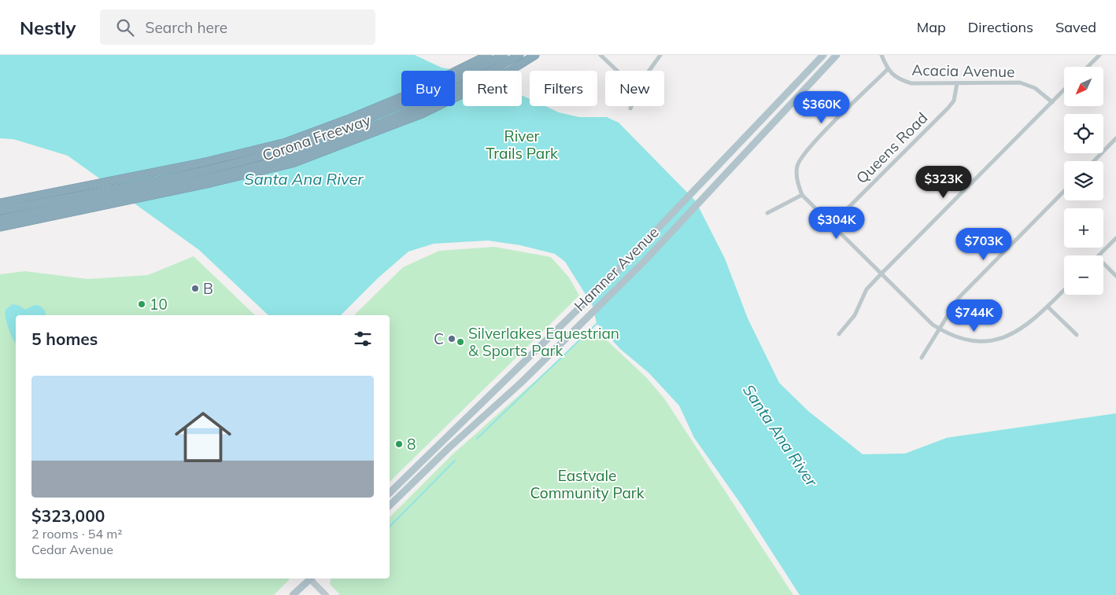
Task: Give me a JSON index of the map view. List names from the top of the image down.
{
  "streets": {
    "highway": ["Corona Freeway"],
    "main road": ["Hamner Avenue"],
    "street": ["Acacia Avenue", "Queens Road"]
  },
  "crossings": [
    ["Acacia Avenue", "Queens Road"]
  ],
  "water": ["Santa Ana River"],
  "parks": ["River Trails Park", "Eastvale Community Park"],
  "places": [
    "B",
    "10",
    "C",
    "Silverlakes Equestrian & Sports Park",
    "8"
  ],
  "north": "bottom left",
  "page": {
    "header": "Nestly",
    "search": "Search here",
    "nav": ["Map", "Directions", "Saved"],
    "map_buttons": ["+", "−"],
    "chip": [
      "Buy",
      "Rent",
      "Filters",
      "New"
    ],
    "price": [
      "$360K",
      "$323K",
      "$304K",
      "$703K",
      "$744K"
    ],
    "heading": "5 homes",
    "list": [
      {
        "name": "$323,000",
        "note": "2 rooms · 54 m² · Cedar Avenue"
      }
    ]
  }
}
